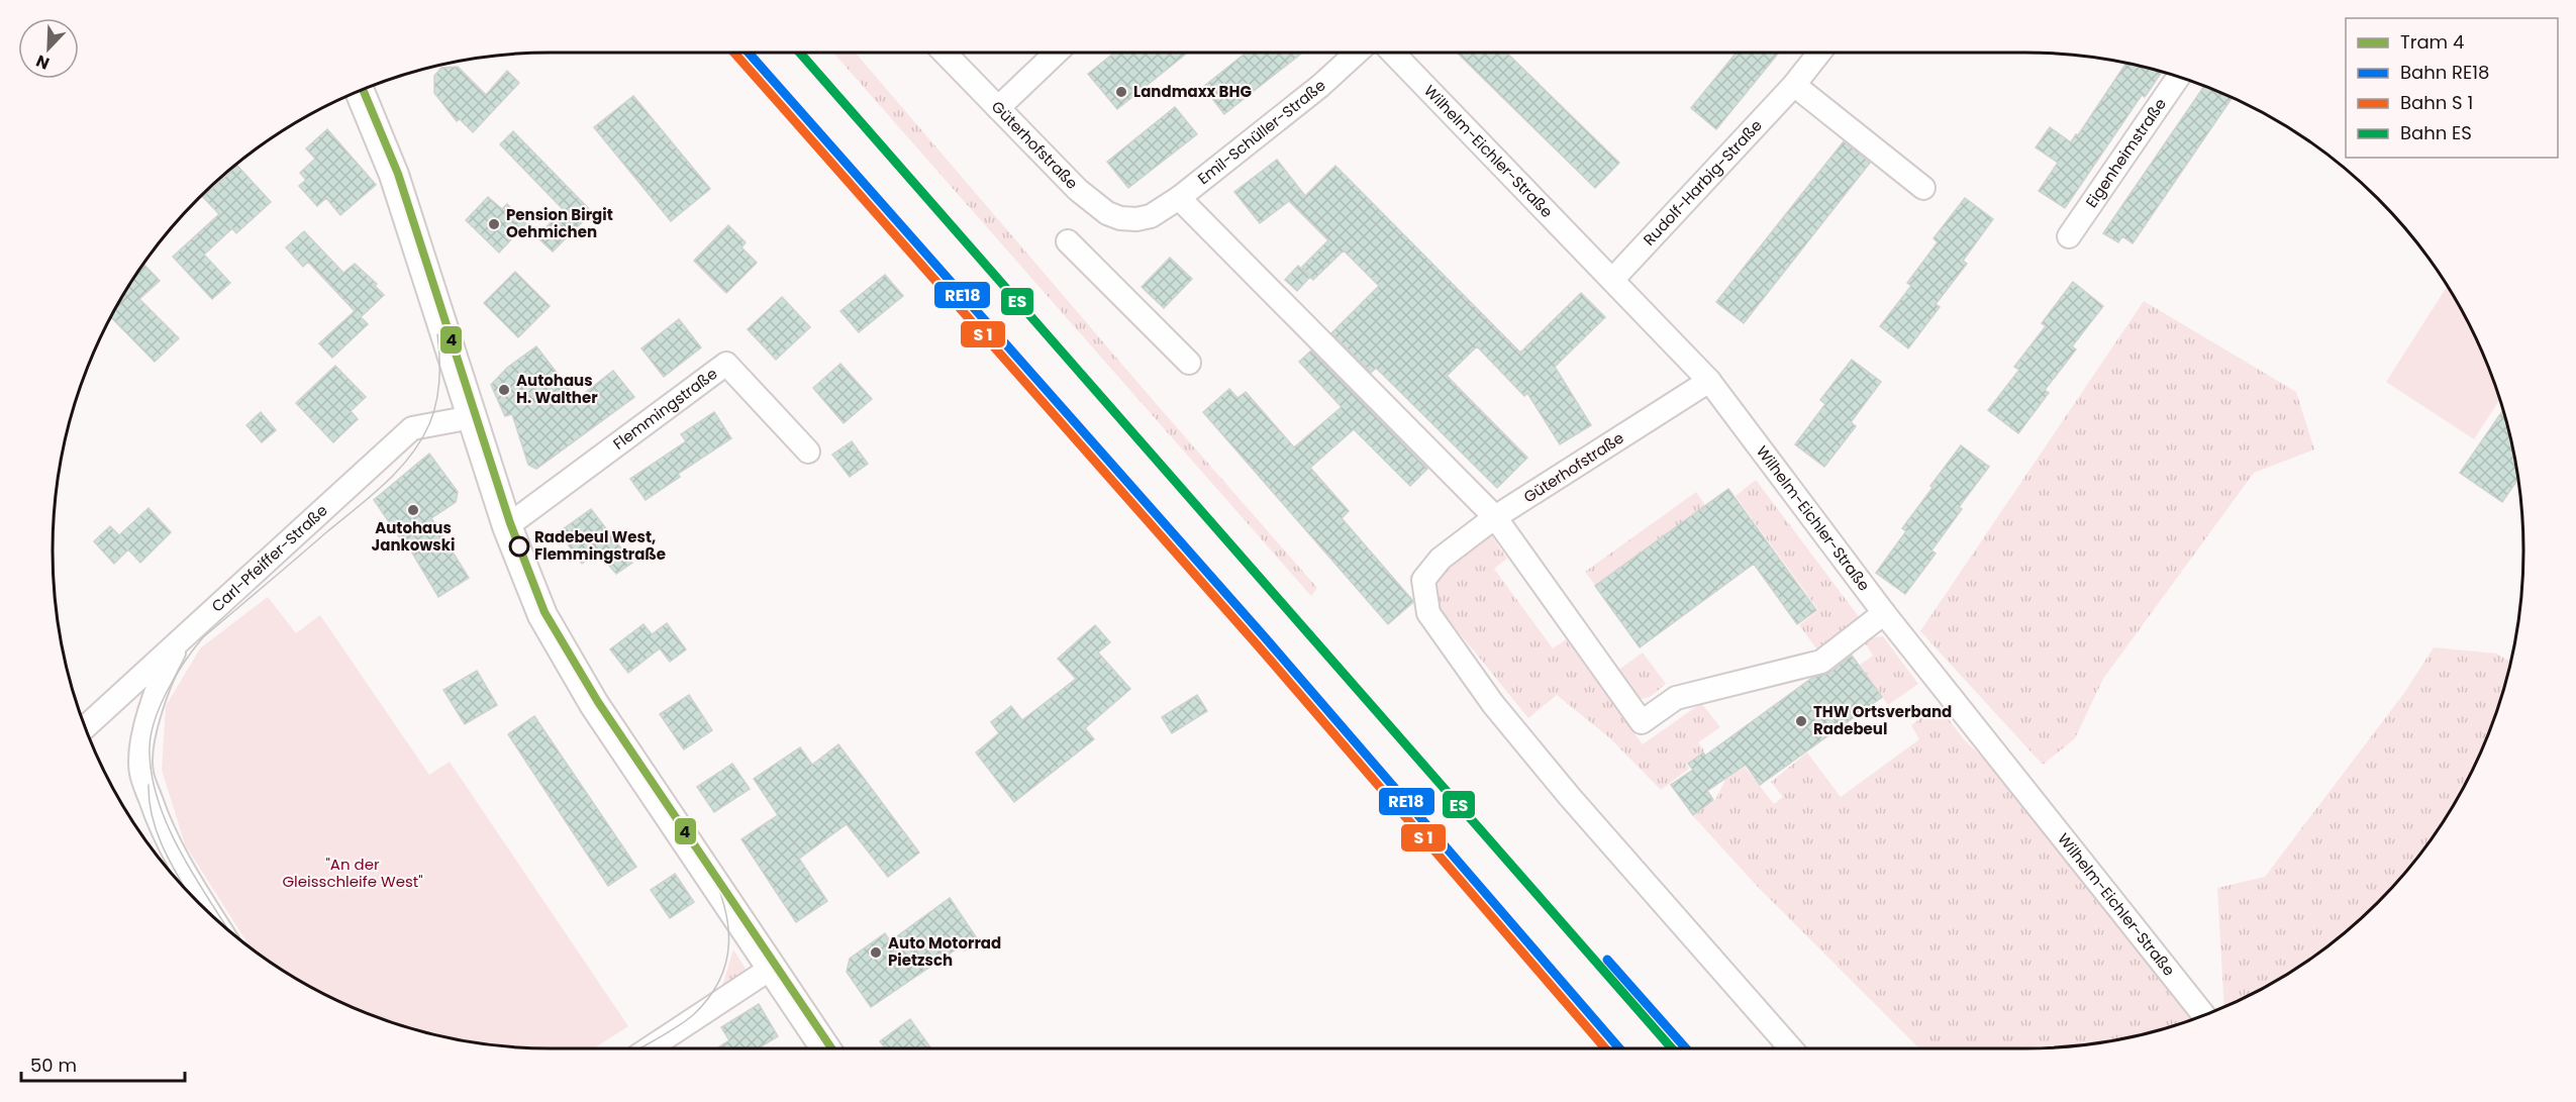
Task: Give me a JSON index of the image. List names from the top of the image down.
{
  "streets": {
    "street": [
      "Emil-Schüller-Straße",
      "Güterhofstraße",
      "Wilhelm-Eichler-Straße",
      "Eigenheimstraße",
      "Rudolf-Harbig-Straße",
      "Flemmingstraße",
      "Carl-Pfeiffer-Straße"
    ]
  },
  "crossings": [
    ["Emil-Schüller-Straße", "Güterhofstraße"],
    ["Güterhofstraße", "Wilhelm-Eichler-Straße"],
    ["Wilhelm-Eichler-Straße", "Rudolf-Harbig-Straße"]
  ],
  "parks": ["\"An der Gleisschleife West\""],
  "places": [
    "Landmaxx BHG",
    "Pension Birgit Oehmichen",
    "Autohaus H. Walther",
    "Autohaus Jankowski",
    "Radebeul West, Flemmingstraße",
    "THW Ortsverband Radebeul",
    "Auto Motorrad Pietzsch"
  ],
  "lines": ["rail line RE18", "rail line ES", "tram line 4"],
  "legend": [
    "Tram 4",
    "Bahn RE18",
    "Bahn S 1",
    "Bahn ES"
  ],
  "scale_bar": "50 m",
  "north": "bottom left"
}
